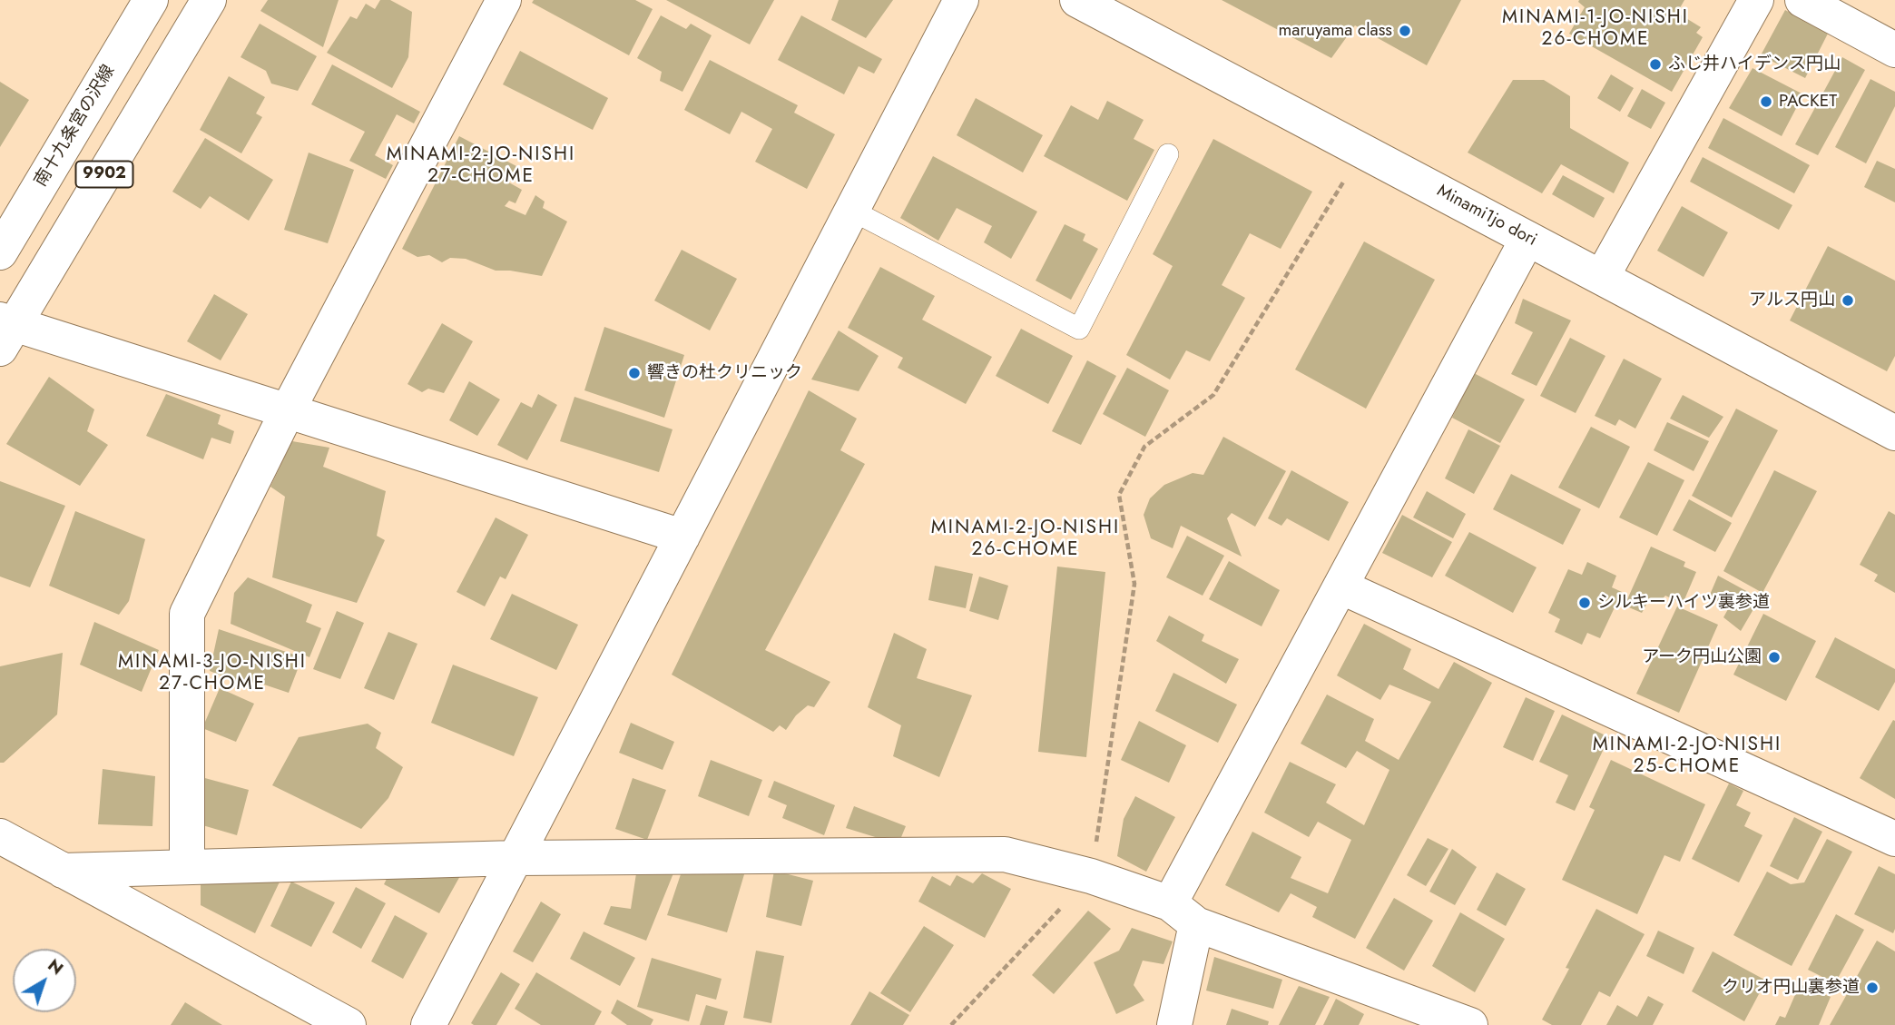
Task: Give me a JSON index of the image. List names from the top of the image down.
{
  "streets": {
    "street": ["南十九条宮の沢線", "9902", "Minami1jo dori"]
  },
  "districts": [
    "MINAMI-1-JO-NISHI 26-CHOME",
    "MINAMI-2-JO-NISHI 27-CHOME",
    "MINAMI-2-JO-NISHI 26-CHOME",
    "MINAMI-3-JO-NISHI 27-CHOME",
    "MINAMI-2-JO-NISHI 25-CHOME"
  ],
  "places": [
    "maruyama class",
    "ふじ井ハイデンス円山",
    "PACKET",
    "アルス円山",
    "響きの杜クリニック",
    "シルキーハイツ裏参道",
    "アーク円山公園",
    "クリオ円山裏参道"
  ],
  "north": "top right"
}
